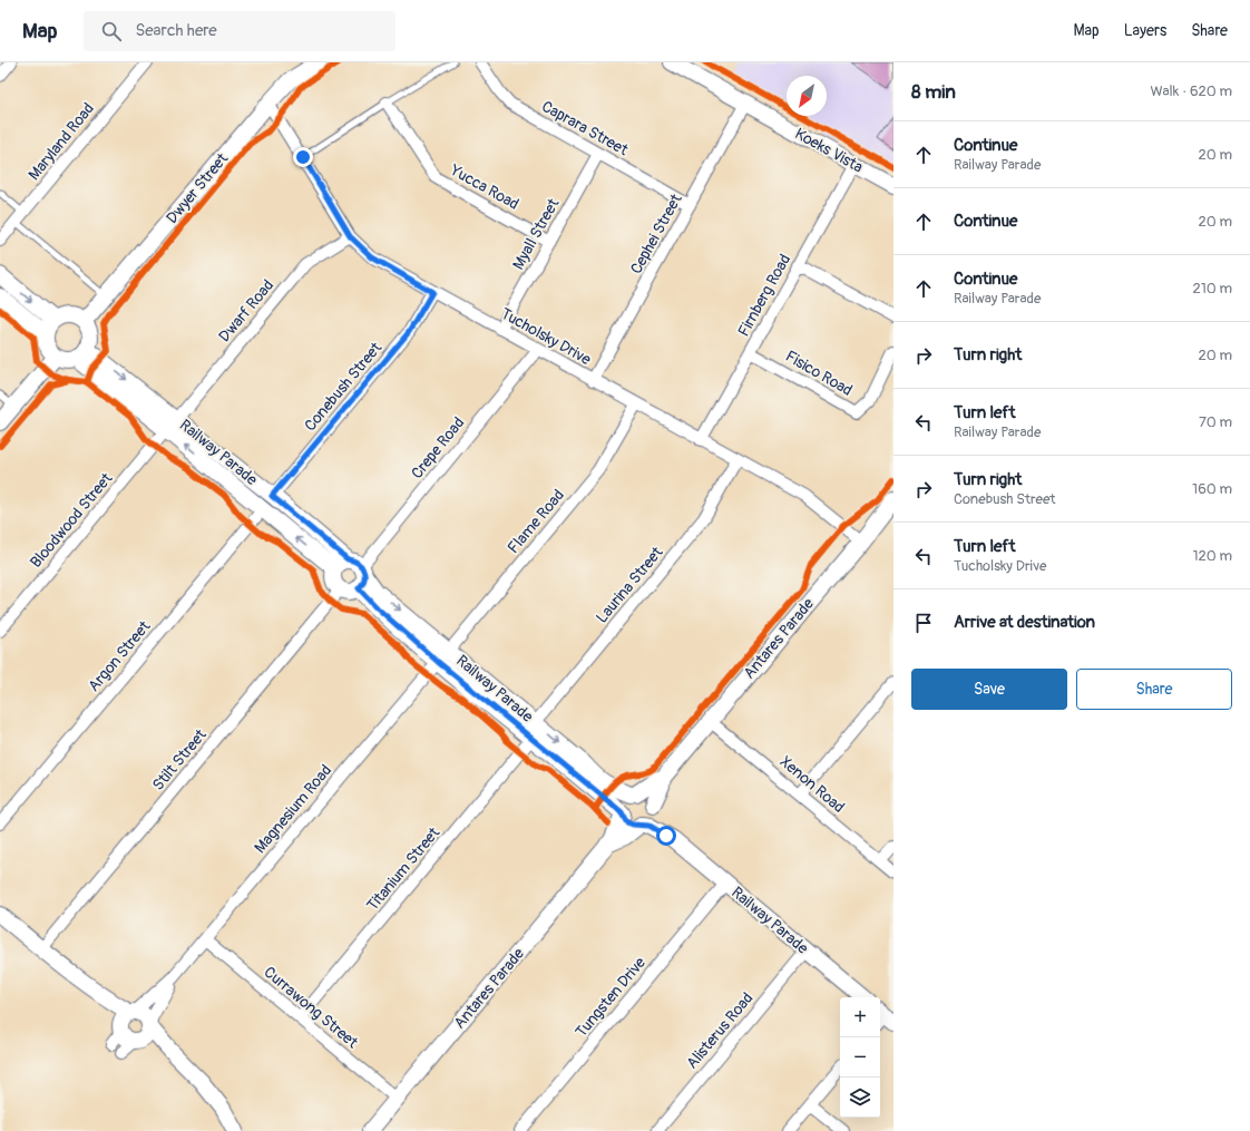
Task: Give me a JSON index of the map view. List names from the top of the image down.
{
  "streets": {
    "street": [
      "Caprara Street",
      "Maryland Road",
      "Koeks Vista",
      "Yucca Road",
      "Dwyer Street",
      "Myall Street",
      "Cephei Street",
      "Firnberg Road",
      "Dwarf Road",
      "Tucholsky Drive",
      "Fisico Road",
      "Conebush Street",
      "Crepe Road",
      "Railway Parade",
      "Bloodwood Street",
      "Flame Road",
      "Laurina Street",
      "Antares Parade",
      "Argon Street",
      "Stilt Street",
      "Xenon Road",
      "Magnesium Road",
      "Titanium Street",
      "Tungsten Drive",
      "Currawong Street",
      "Alisterus Road"
    ]
  },
  "crossings": [
    ["Caprara Street", "Myall Street"],
    ["Caprara Street", "Cephei Street"],
    ["Koeks Vista", "Cephei Street"],
    ["Koeks Vista", "Firnberg Road"],
    ["Yucca Road", "Myall Street"],
    ["Dwyer Street", "Tucholsky Drive"],
    ["Dwyer Street", "Railway Parade"],
    ["Myall Street", "Tucholsky Drive"],
    ["Cephei Street", "Tucholsky Drive"],
    ["Firnberg Road", "Tucholsky Drive"],
    ["Firnberg Road", "Fisico Road"],
    ["Dwarf Road", "Tucholsky Drive"],
    ["Dwarf Road", "Railway Parade"],
    ["Dwarf Road", "Bloodwood Street"],
    ["Tucholsky Drive", "Conebush Street"],
    ["Tucholsky Drive", "Crepe Road"],
    ["Tucholsky Drive", "Flame Road"],
    ["Tucholsky Drive", "Laurina Street"],
    ["Tucholsky Drive", "Antares Parade"],
    ["Conebush Street", "Railway Parade"],
    ["Crepe Road", "Railway Parade"],
    ["Railway Parade", "Bloodwood Street"],
    ["Railway Parade", "Flame Road"],
    ["Railway Parade", "Laurina Street"],
    ["Railway Parade", "Antares Parade"],
    ["Railway Parade", "Argon Street"],
    ["Railway Parade", "Magnesium Road"],
    ["Railway Parade", "Titanium Street"],
    ["Railway Parade", "Tungsten Drive"],
    ["Railway Parade", "Alisterus Road"],
    ["Antares Parade", "Xenon Road"],
    ["Antares Parade", "Currawong Street"],
    ["Magnesium Road", "Currawong Street"],
    ["Titanium Street", "Currawong Street"]
  ],
  "north": "bottom left",
  "page": {
    "header": "Map",
    "search": "Search here",
    "nav": ["Map", "Layers", "Share"],
    "heading": ["8 min", "Walk · 620 m"],
    "list": [
      ["Continue", "Railway Parade", "20 m"],
      ["Continue", "20 m"],
      ["Continue", "Railway Parade", "210 m"],
      ["Turn right", "20 m"],
      ["Turn left", "Railway Parade", "70 m"],
      ["Turn right", "Conebush Street", "160 m"],
      ["Turn left", "Tucholsky Drive", "120 m"],
      "Arrive at destination"
    ],
    "buttons": ["Save", "Share"],
    "map_buttons": ["+", "−"]
  }
}
